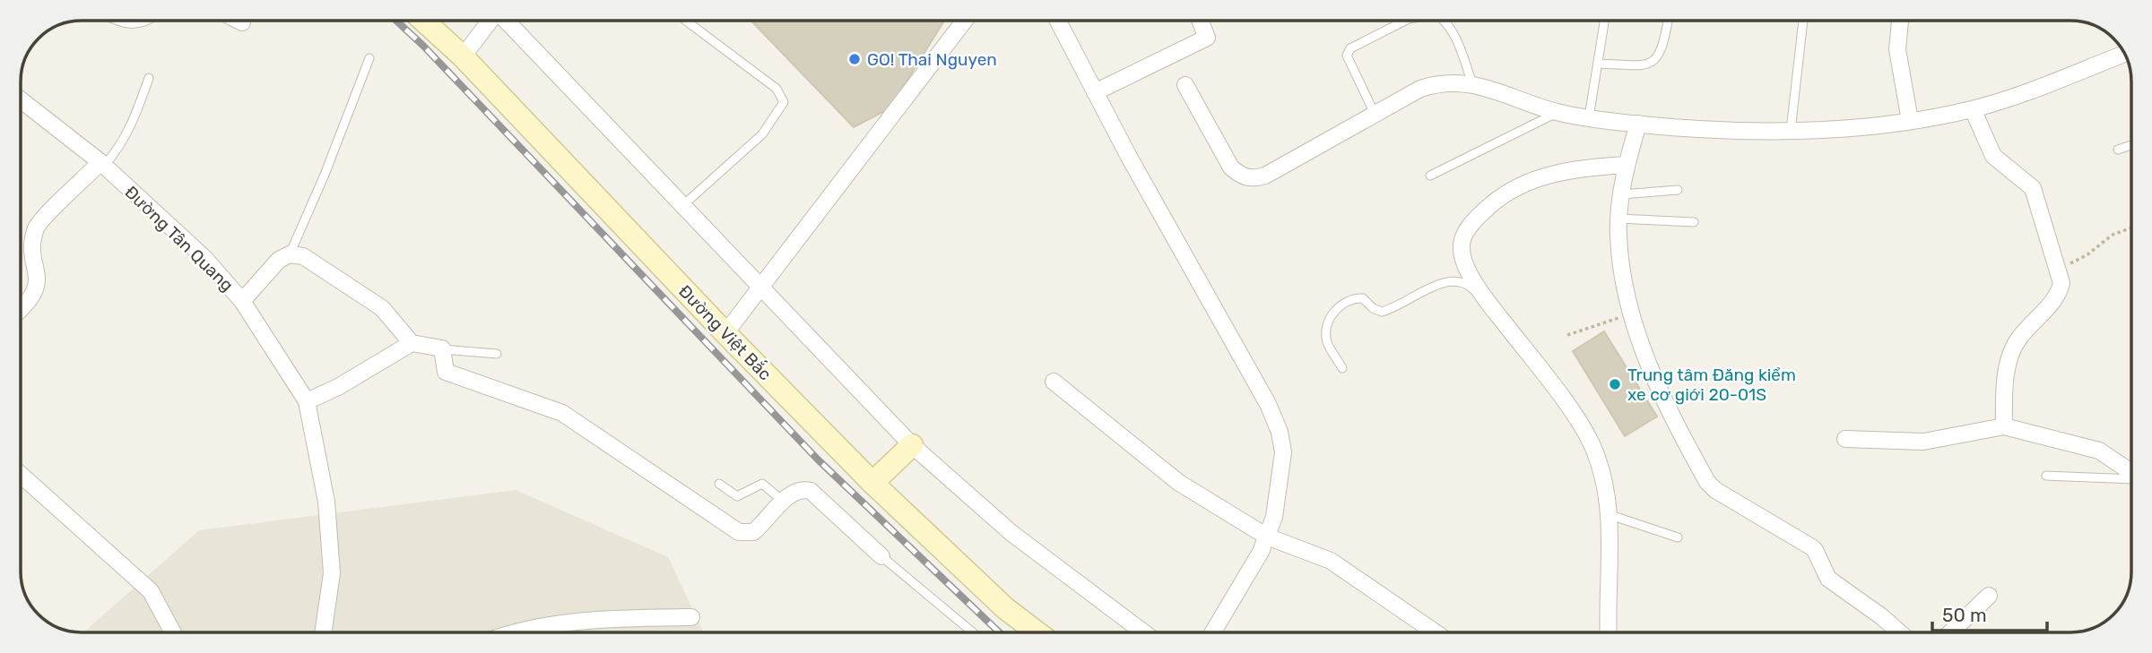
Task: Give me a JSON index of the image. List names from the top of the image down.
{
  "streets": {
    "main road": ["Đường Việt Bắc"],
    "street": ["Đường Tân Quang"]
  },
  "places": ["GO! Thai Nguyen", "Trung tâm Đăng kiểm xe cơ giới 20-01S"],
  "scale_bar": "50 m"
}
